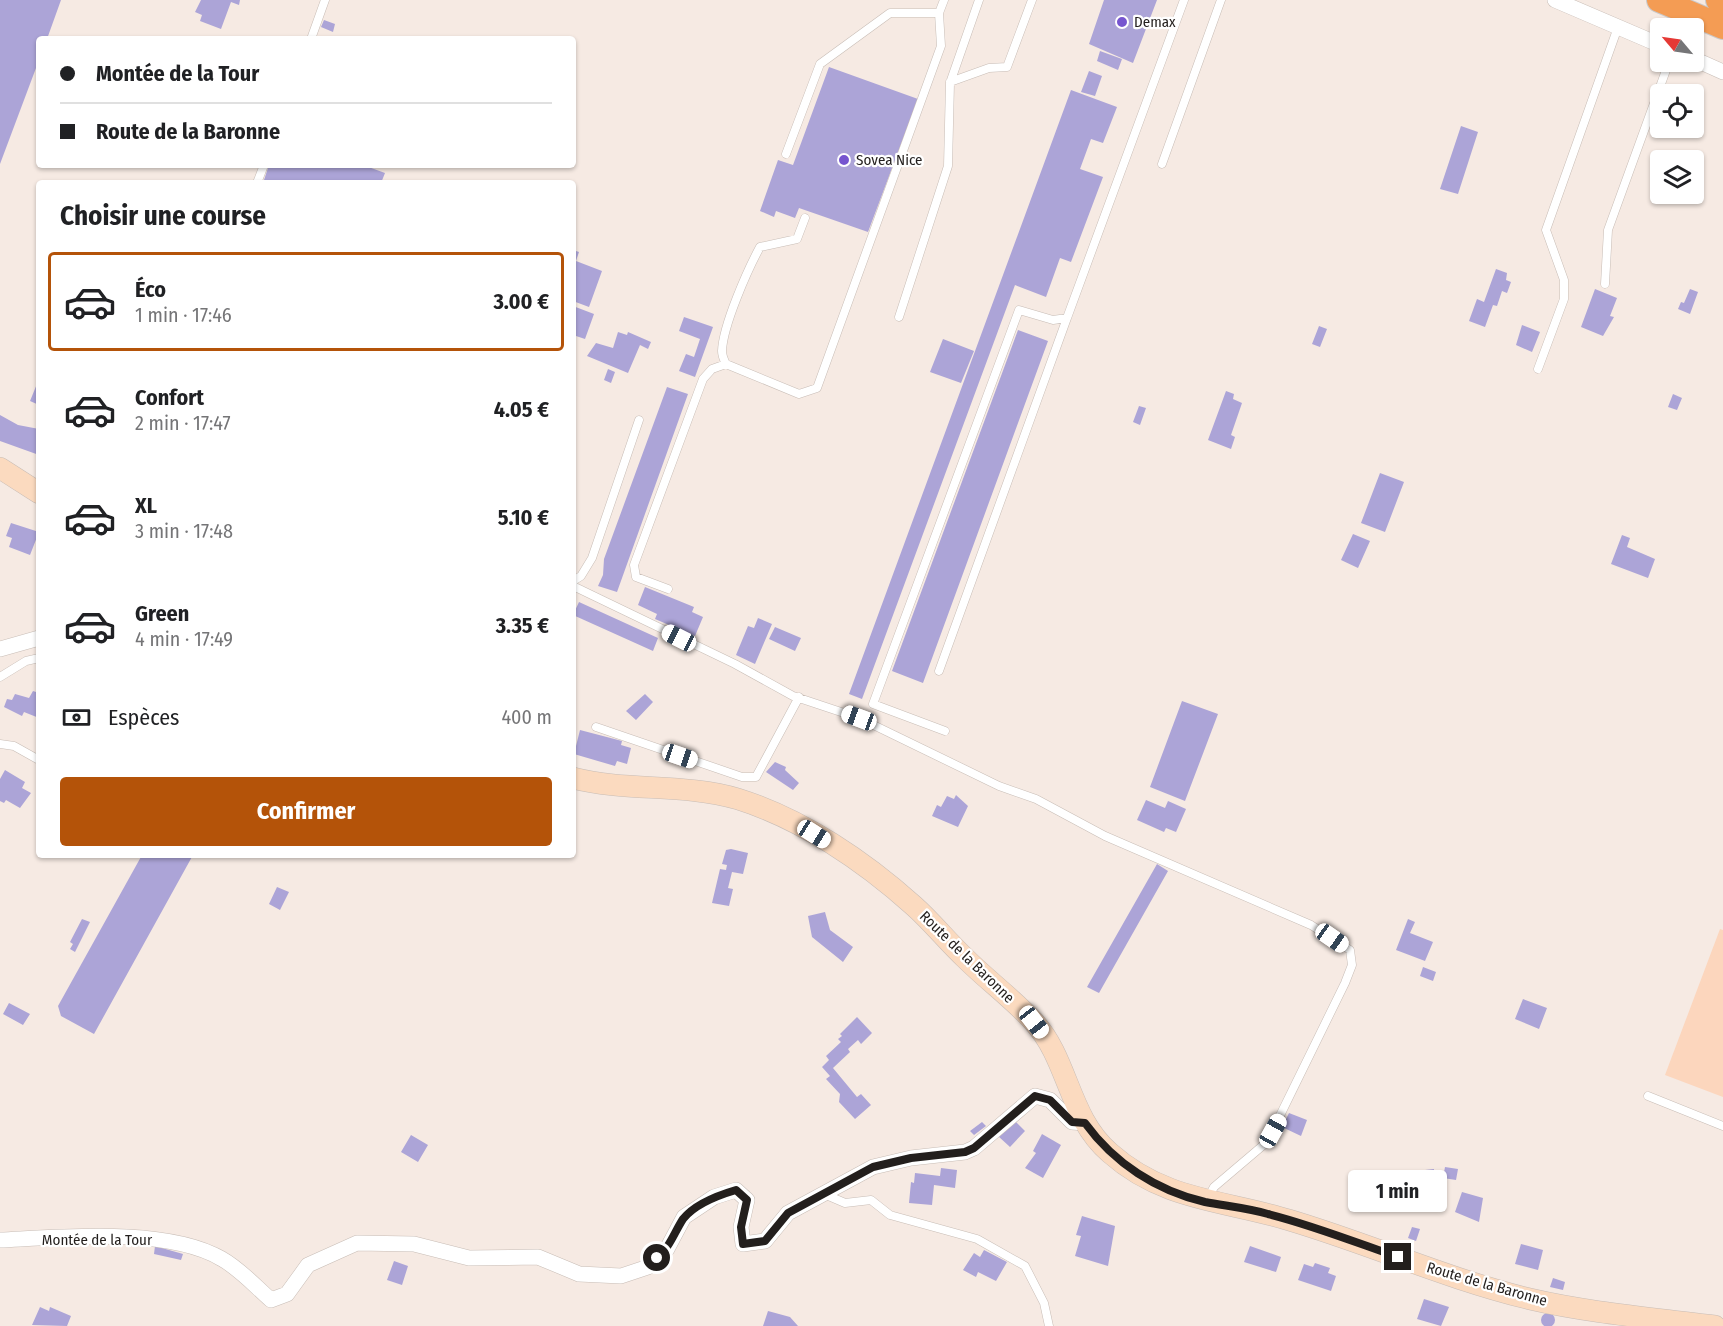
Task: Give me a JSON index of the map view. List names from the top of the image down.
{
  "streets": {
    "main road": ["Route de la Baronne"],
    "street": ["Montée de la Tour"]
  },
  "crossings": [
    ["Route de la Baronne", "Montée de la Tour"]
  ],
  "places": ["Demax", "Sovea Nice"],
  "north": "top left",
  "page": {
    "banner": ["Montée de la Tour", "Route de la Baronne"],
    "heading": "Choisir une course",
    "list": [
      {
        "name": "Éco",
        "note": "1 min · 17:46",
        "value": "3.00 €"
      },
      {
        "name": "Confort",
        "note": "2 min · 17:47",
        "value": "4.05 €"
      },
      {
        "name": "XL",
        "note": "3 min · 17:48",
        "value": "5.10 €"
      },
      {
        "name": "Green",
        "note": "4 min · 17:49",
        "value": "3.35 €"
      }
    ],
    "pay": ["Espèces", "400 m"],
    "buttons": "Confirmer",
    "bubble": "1 min"
  }
}
